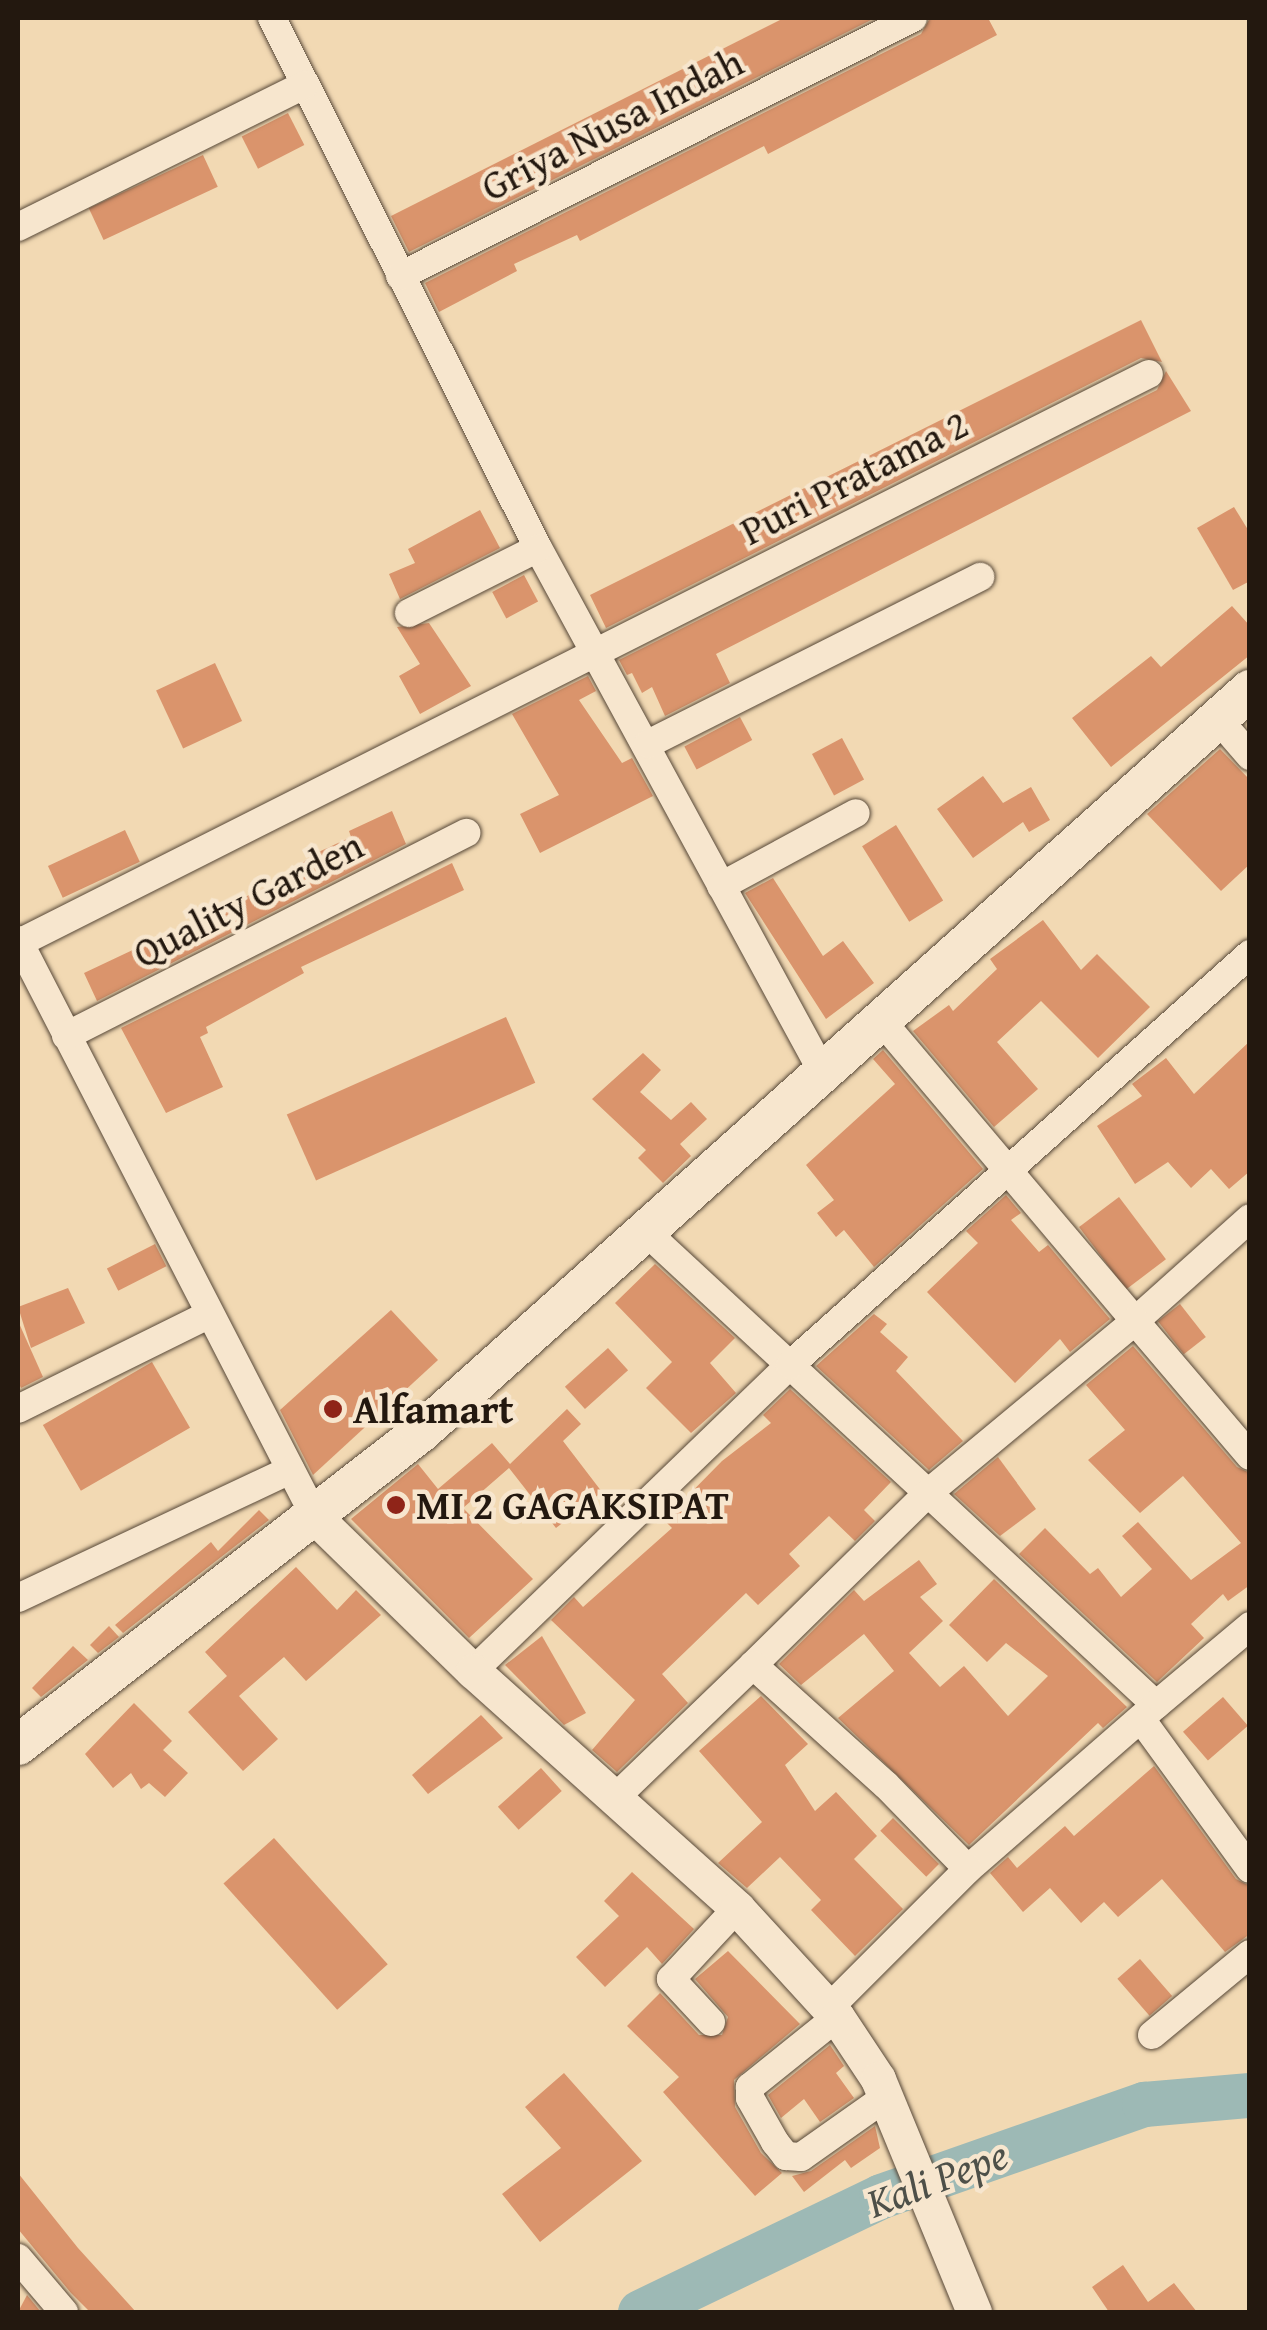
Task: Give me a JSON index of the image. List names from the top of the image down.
{
  "streets": {
    "street": ["Griya Nusa Indah", "Puri Pratama 2", "Quality Garden"]
  },
  "water": ["Kali Pepe"],
  "places": ["Alfamart", "MI 2 GAGAKSIPAT"]
}
